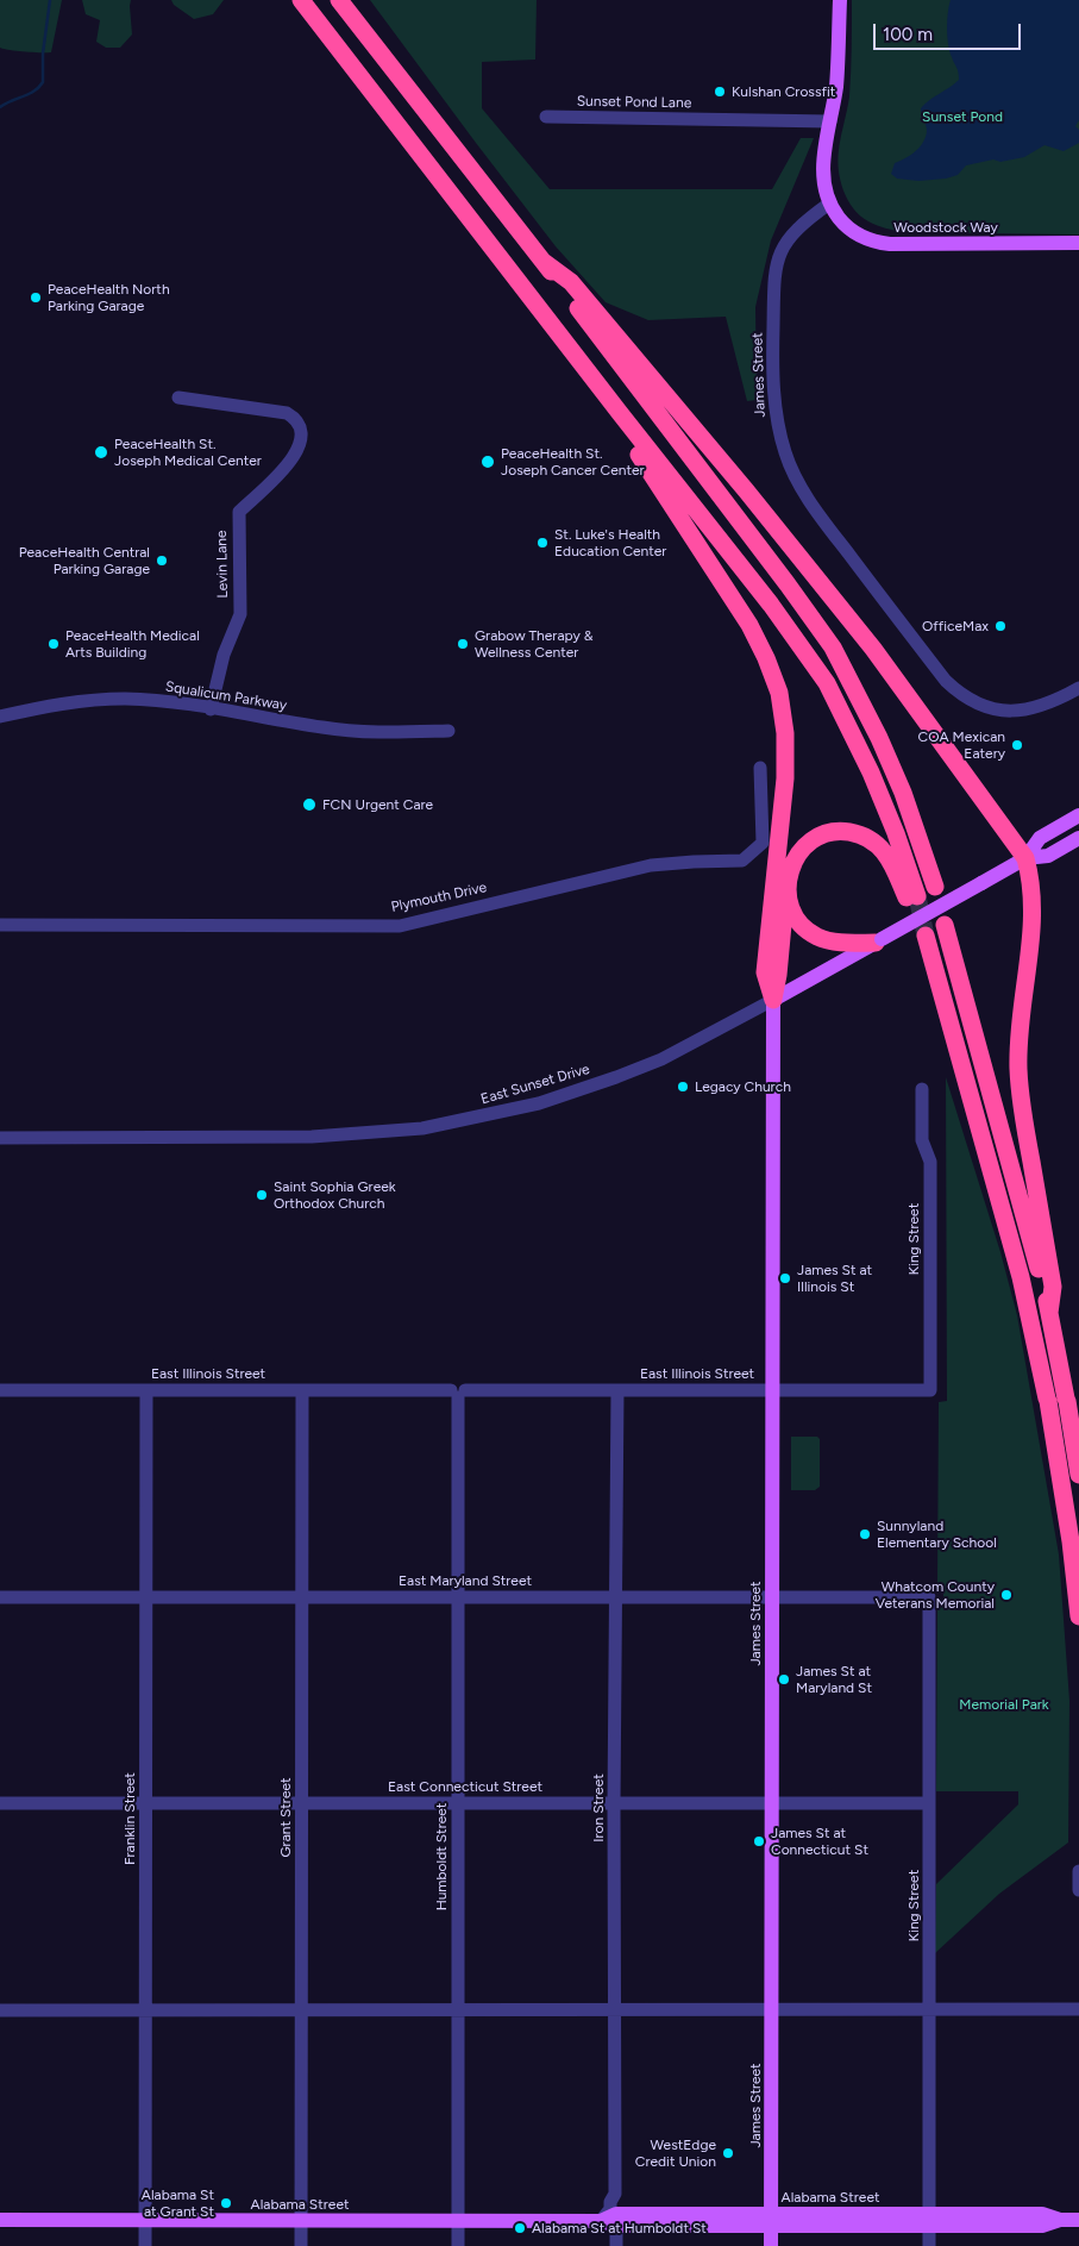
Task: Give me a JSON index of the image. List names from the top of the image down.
{
  "streets": {
    "main road": [
      "Woodstock Way",
      "James Street",
      "East Sunset Drive",
      "Alabama Street"
    ],
    "street": [
      "Sunset Pond Lane",
      "Levin Lane",
      "Squalicum Parkway",
      "Plymouth Drive",
      "King Street",
      "East Illinois Street",
      "East Maryland Street",
      "East Connecticut Street",
      "Iron Street",
      "Grant Street",
      "Franklin Street",
      "Humboldt Street"
    ]
  },
  "crossings": [
    ["Woodstock Way", "James Street"],
    ["James Street", "East Sunset Drive"],
    ["James Street", "East Illinois Street"],
    ["James Street", "East Maryland Street"],
    ["James Street", "East Connecticut Street"],
    ["James Street", "Alabama Street"],
    ["Levin Lane", "Squalicum Parkway"],
    ["King Street", "East Illinois Street"],
    ["King Street", "East Maryland Street"],
    ["King Street", "East Connecticut Street"],
    ["King Street", "Alabama Street"],
    ["East Illinois Street", "Iron Street"],
    ["East Illinois Street", "Grant Street"],
    ["East Illinois Street", "Franklin Street"],
    ["East Illinois Street", "Humboldt Street"],
    ["East Maryland Street", "Iron Street"],
    ["East Maryland Street", "Grant Street"],
    ["East Maryland Street", "Franklin Street"],
    ["East Maryland Street", "Humboldt Street"],
    ["East Connecticut Street", "Iron Street"],
    ["East Connecticut Street", "Grant Street"],
    ["East Connecticut Street", "Franklin Street"],
    ["East Connecticut Street", "Humboldt Street"],
    ["Iron Street", "Alabama Street"],
    ["Grant Street", "Alabama Street"],
    ["Franklin Street", "Alabama Street"],
    ["Humboldt Street", "Alabama Street"]
  ],
  "parks": ["Sunset Pond", "Memorial Park"],
  "places": [
    "Kulshan Crossfit",
    "PeaceHealth North Parking Garage",
    "PeaceHealth St. Joseph Medical Center",
    "PeaceHealth St. Joseph Cancer Center",
    "St. Luke's Health Education Center",
    "PeaceHealth Central Parking Garage",
    "OfficeMax",
    "PeaceHealth Medical Arts Building",
    "Grabow Therapy & Wellness Center",
    "COA Mexican Eatery",
    "FCN Urgent Care",
    "Legacy Church",
    "Saint Sophia Greek Orthodox Church",
    "James St at Illinois St",
    "Sunnyland Elementary School",
    "Whatcom County Veterans Memorial",
    "James St at Maryland St",
    "James St at Connecticut St",
    "WestEdge Credit Union",
    "Alabama St at Grant St",
    "Alabama St at Humboldt St"
  ],
  "scale_bar": "100 m"
}
